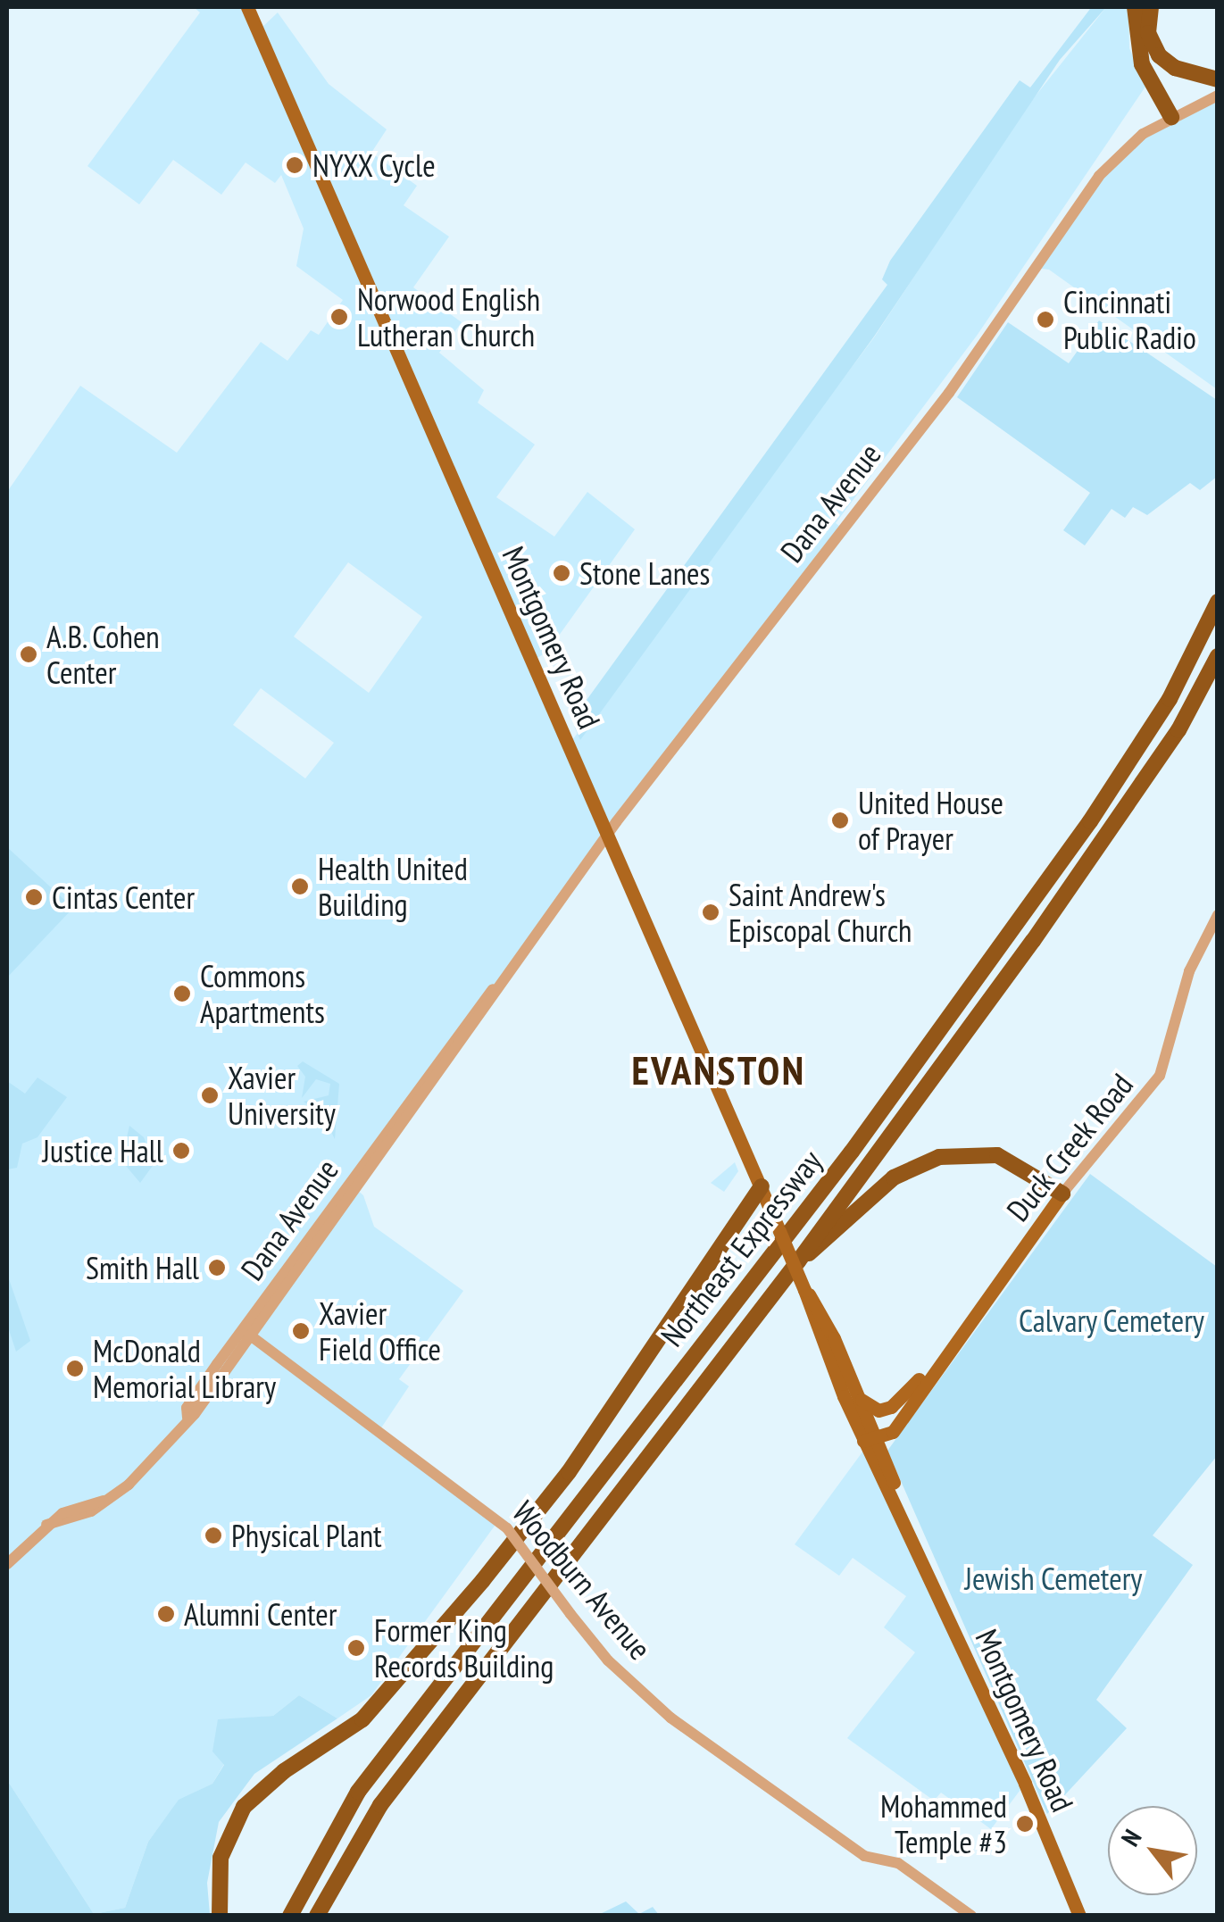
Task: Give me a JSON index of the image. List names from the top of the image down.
{
  "streets": {
    "highway": ["Northeast Expressway"],
    "main road": ["Montgomery Road", "Duck Creek Road"],
    "street": ["Dana Avenue", "Woodburn Avenue"]
  },
  "crossings": [
    ["Dana Avenue", "Montgomery Road"],
    ["Dana Avenue", "Woodburn Avenue"],
    ["Montgomery Road", "Duck Creek Road"]
  ],
  "districts": ["EVANSTON"],
  "parks": ["Calvary Cemetery", "Jewish Cemetery"],
  "places": [
    "NYXX Cycle",
    "Norwood English Lutheran Church",
    "Cincinnati Public Radio",
    "Stone Lanes",
    "A.B. Cohen Center",
    "United House of Prayer",
    "Health United Building",
    "Cintas Center",
    "Saint Andrew's Episcopal Church",
    "Commons Apartments",
    "Xavier University",
    "Justice Hall",
    "Smith Hall",
    "Xavier Field Office",
    "McDonald Memorial Library",
    "Physical Plant",
    "Alumni Center",
    "Former King Records Building",
    "Mohammed Temple #3"
  ],
  "north": "top left"
}
